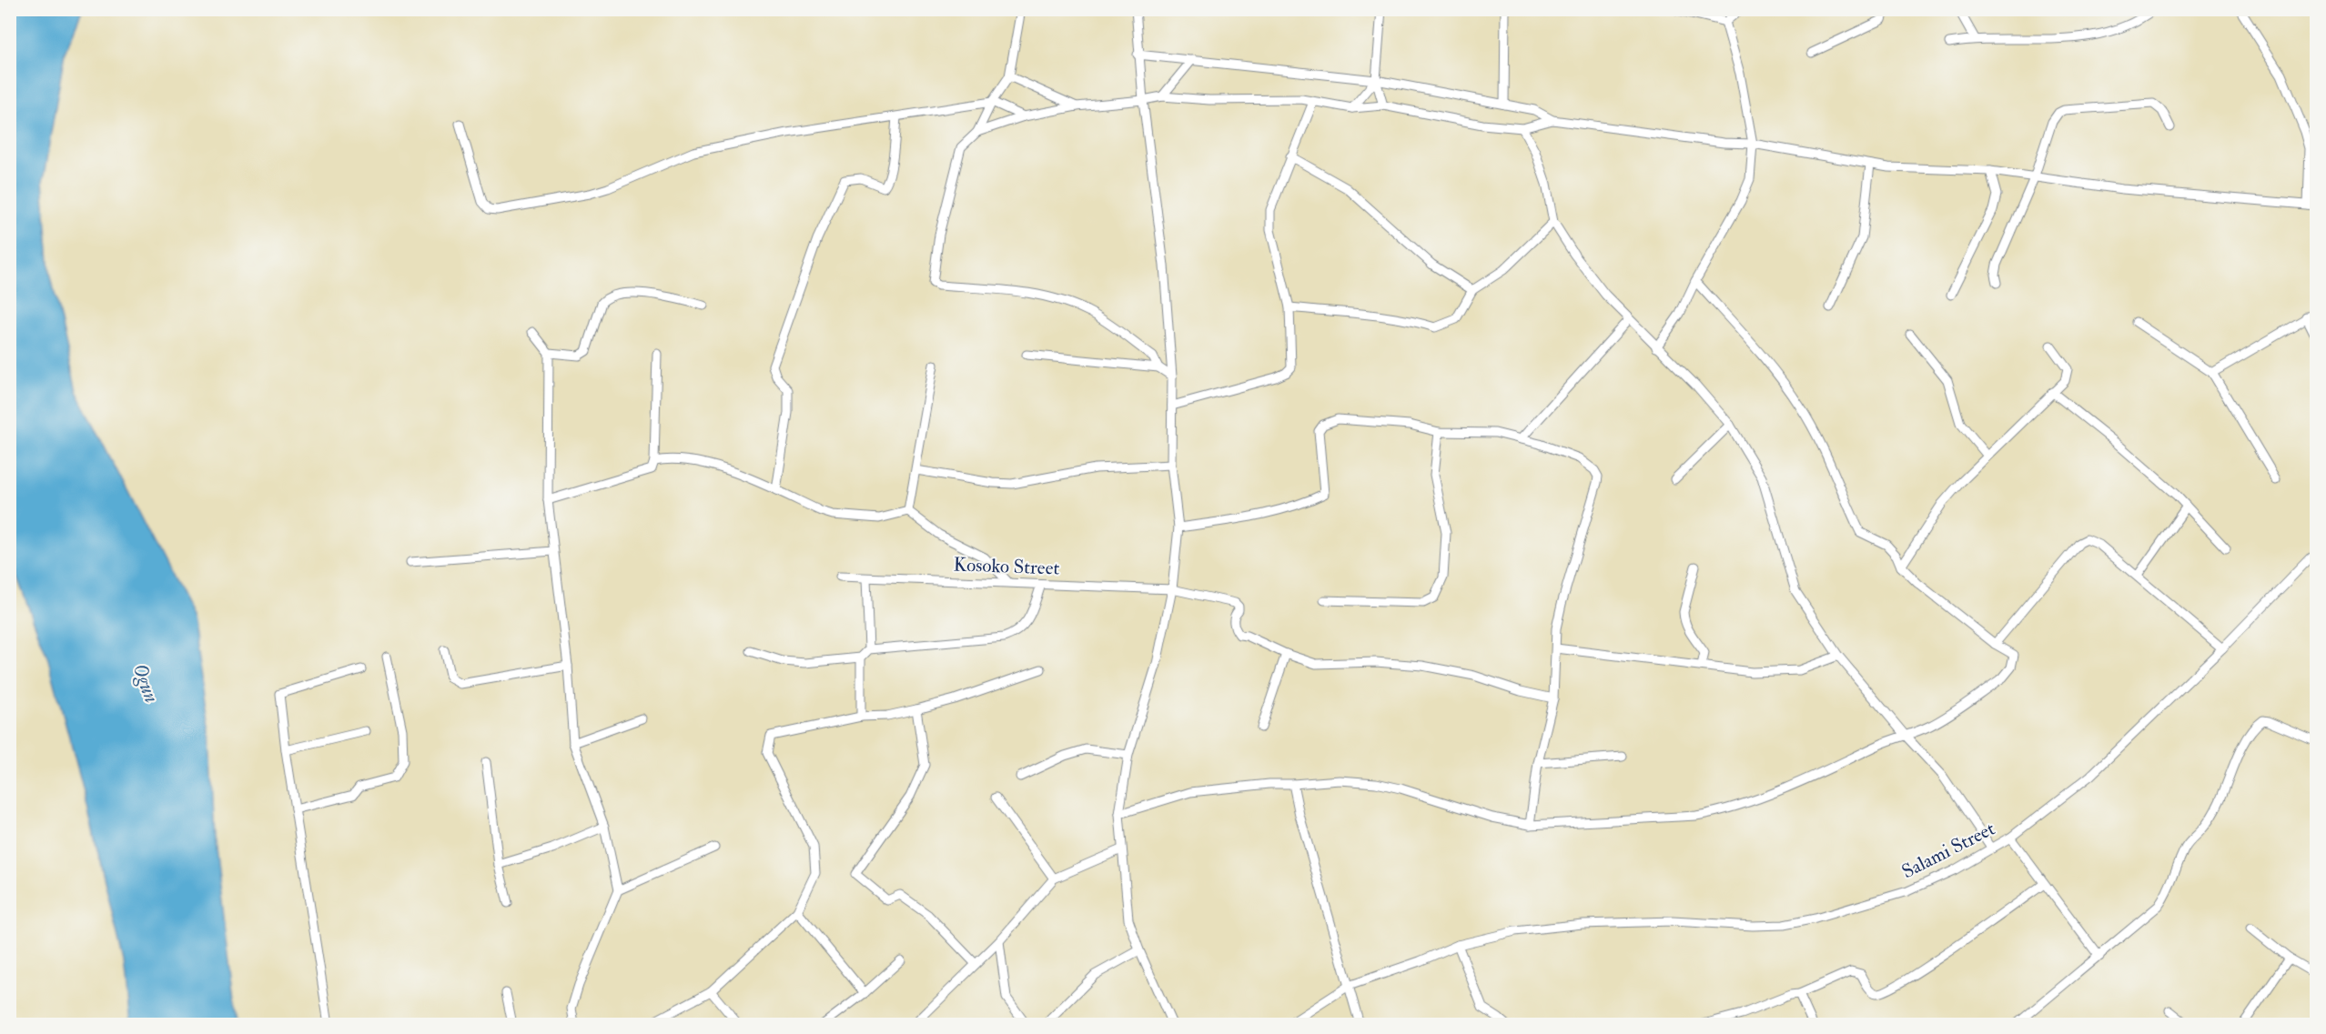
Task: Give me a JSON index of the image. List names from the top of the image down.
{
  "streets": {
    "street": ["Kosoko Street", "Salami Street"]
  },
  "water": ["Ogun"]
}
